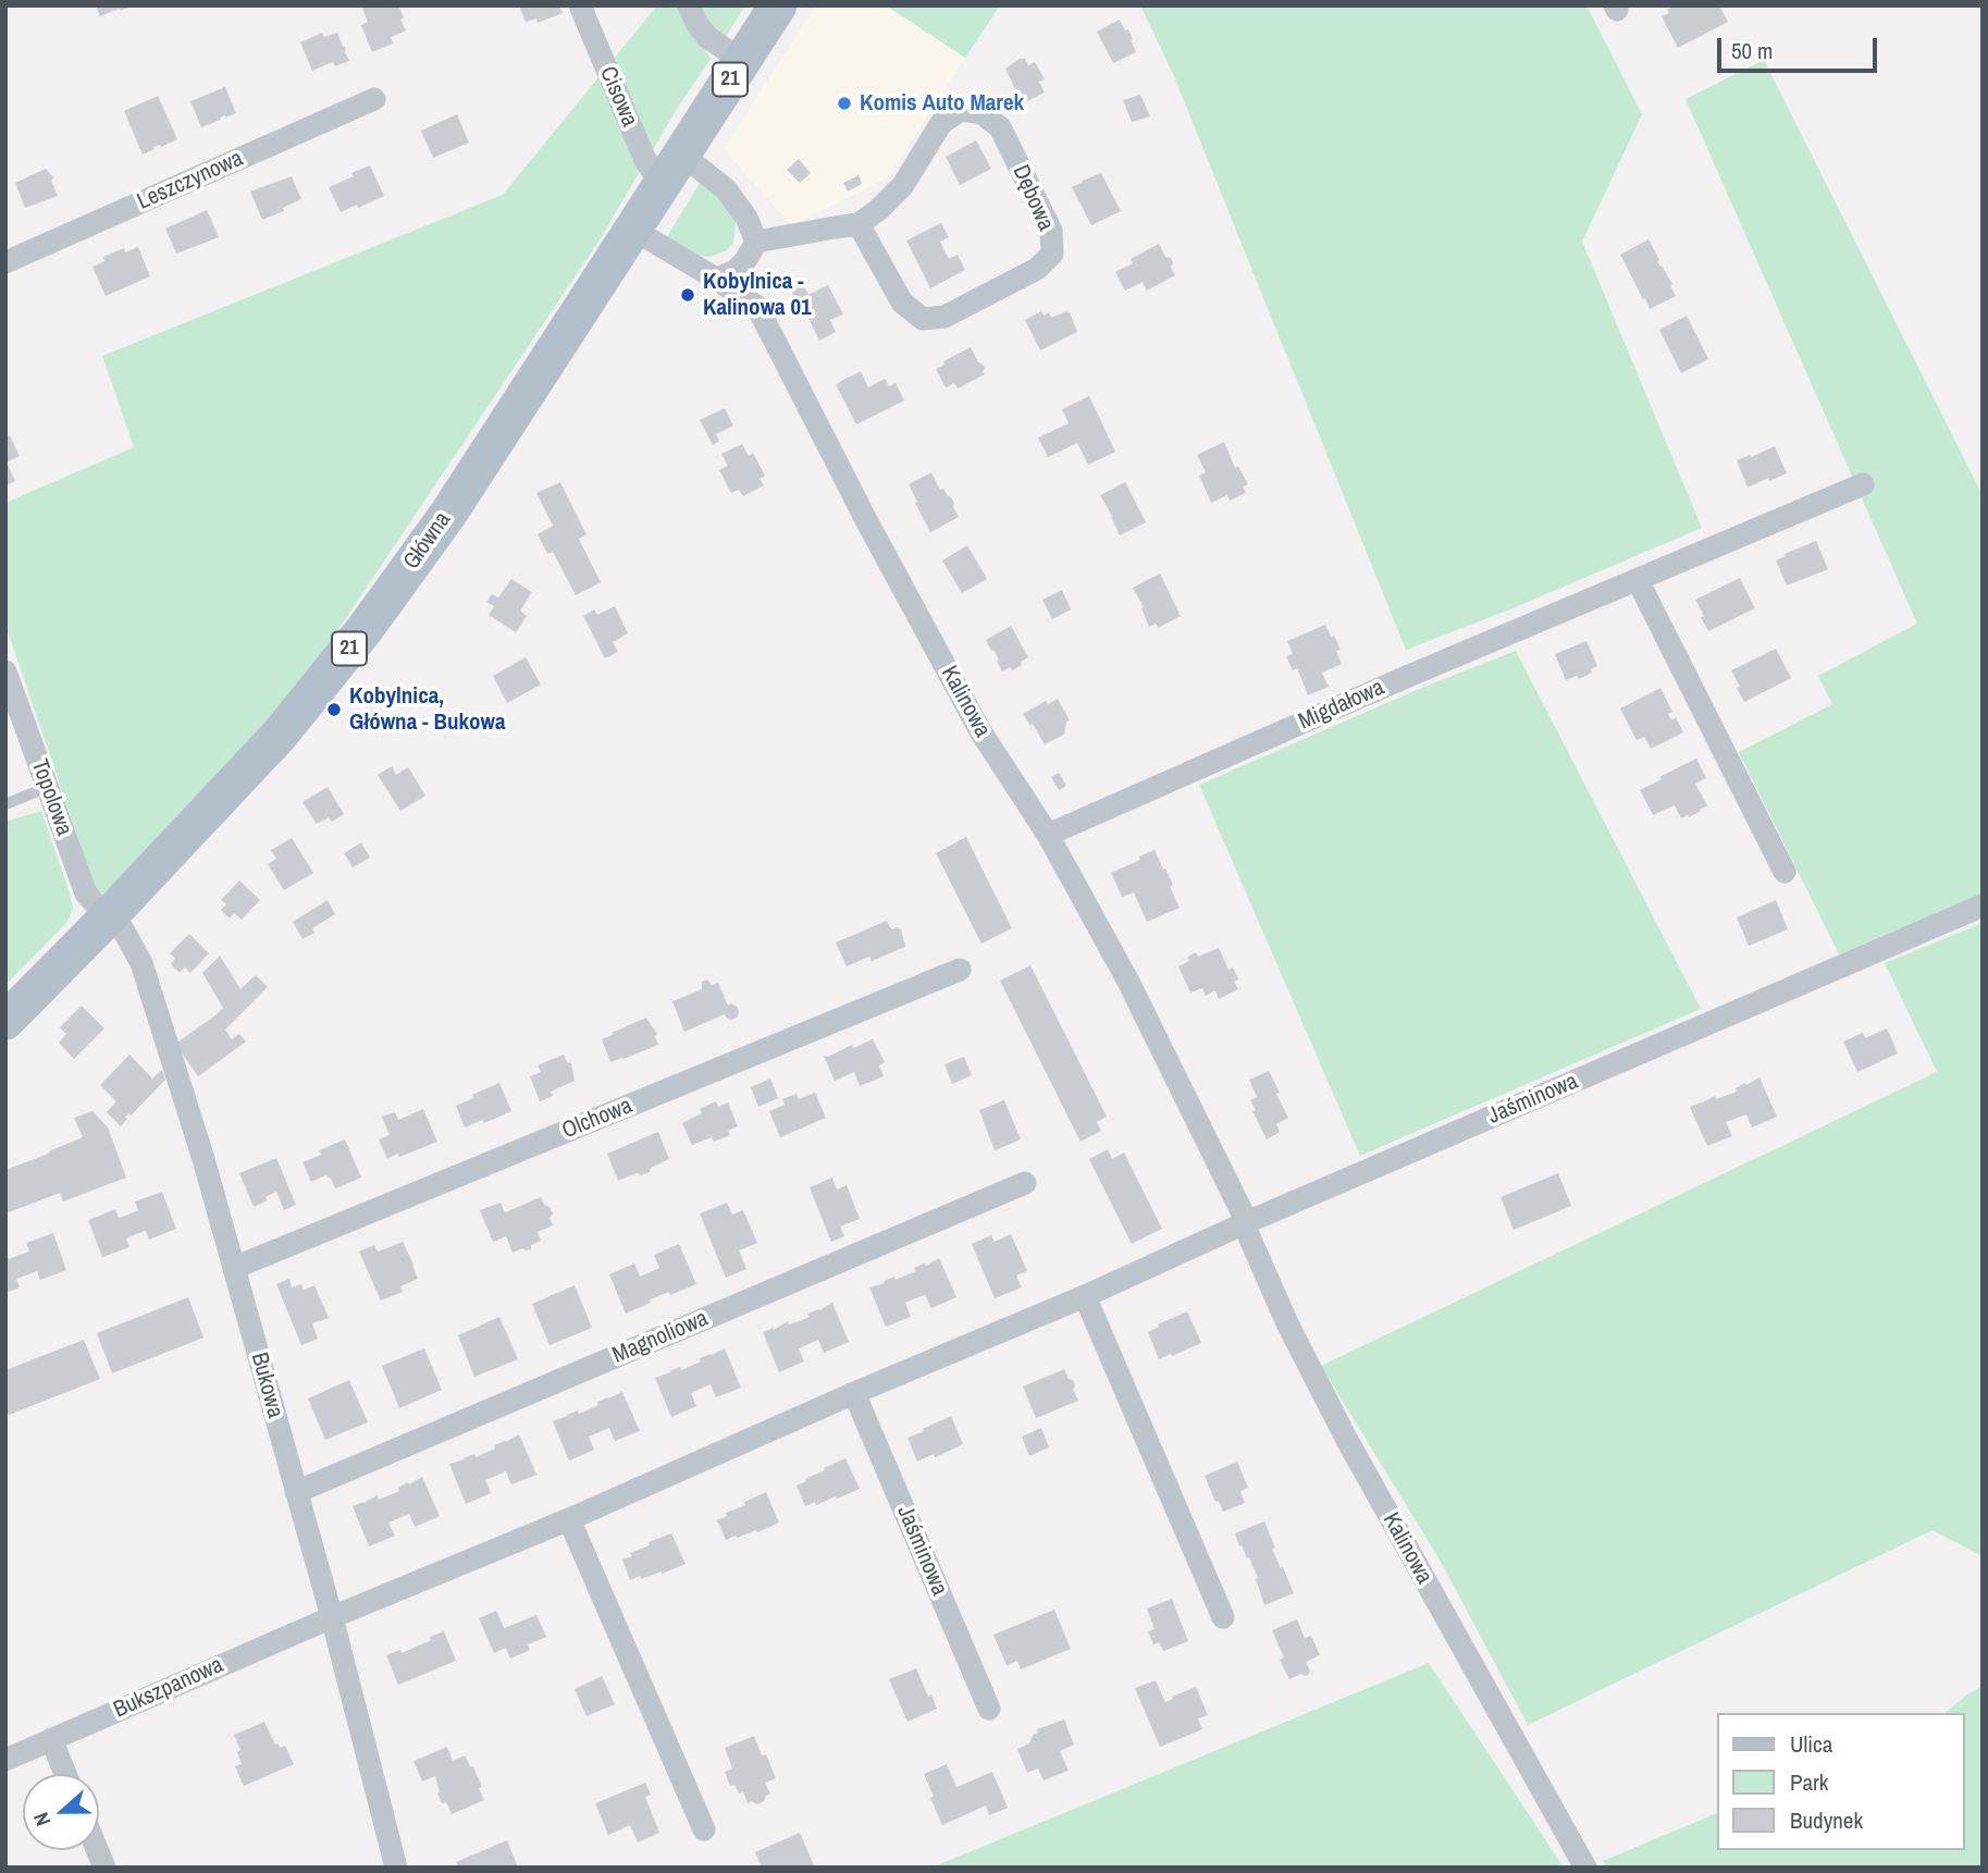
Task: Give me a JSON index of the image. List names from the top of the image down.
{
  "streets": {
    "main road": ["21", "Główna"],
    "street": [
      "Cisowa",
      "Leszczynowa",
      "Dębowa",
      "Kalinowa",
      "Migdałowa",
      "Topolowa",
      "Jaśminowa",
      "Olchowa",
      "Magnoliowa",
      "Bukowa",
      "Bukszpanowa"
    ]
  },
  "crossings": [
    ["Cisowa", "Główna"],
    ["Główna", "Kalinowa"],
    ["Główna", "Topolowa"],
    ["Główna", "Bukowa"],
    ["Kalinowa", "Migdałowa"],
    ["Kalinowa", "Jaśminowa"],
    ["Topolowa", "Bukowa"],
    ["Jaśminowa", "Bukowa"],
    ["Jaśminowa", "Bukszpanowa"],
    ["Olchowa", "Bukowa"],
    ["Magnoliowa", "Bukowa"],
    ["Bukowa", "Bukszpanowa"]
  ],
  "places": ["Komis Auto Marek", "Kobylnica - Kalinowa 01", "Kobylnica, Główna - Bukowa"],
  "legend": ["Ulica", "Park", "Budynek"],
  "scale_bar": "50 m",
  "north": "left"
}
